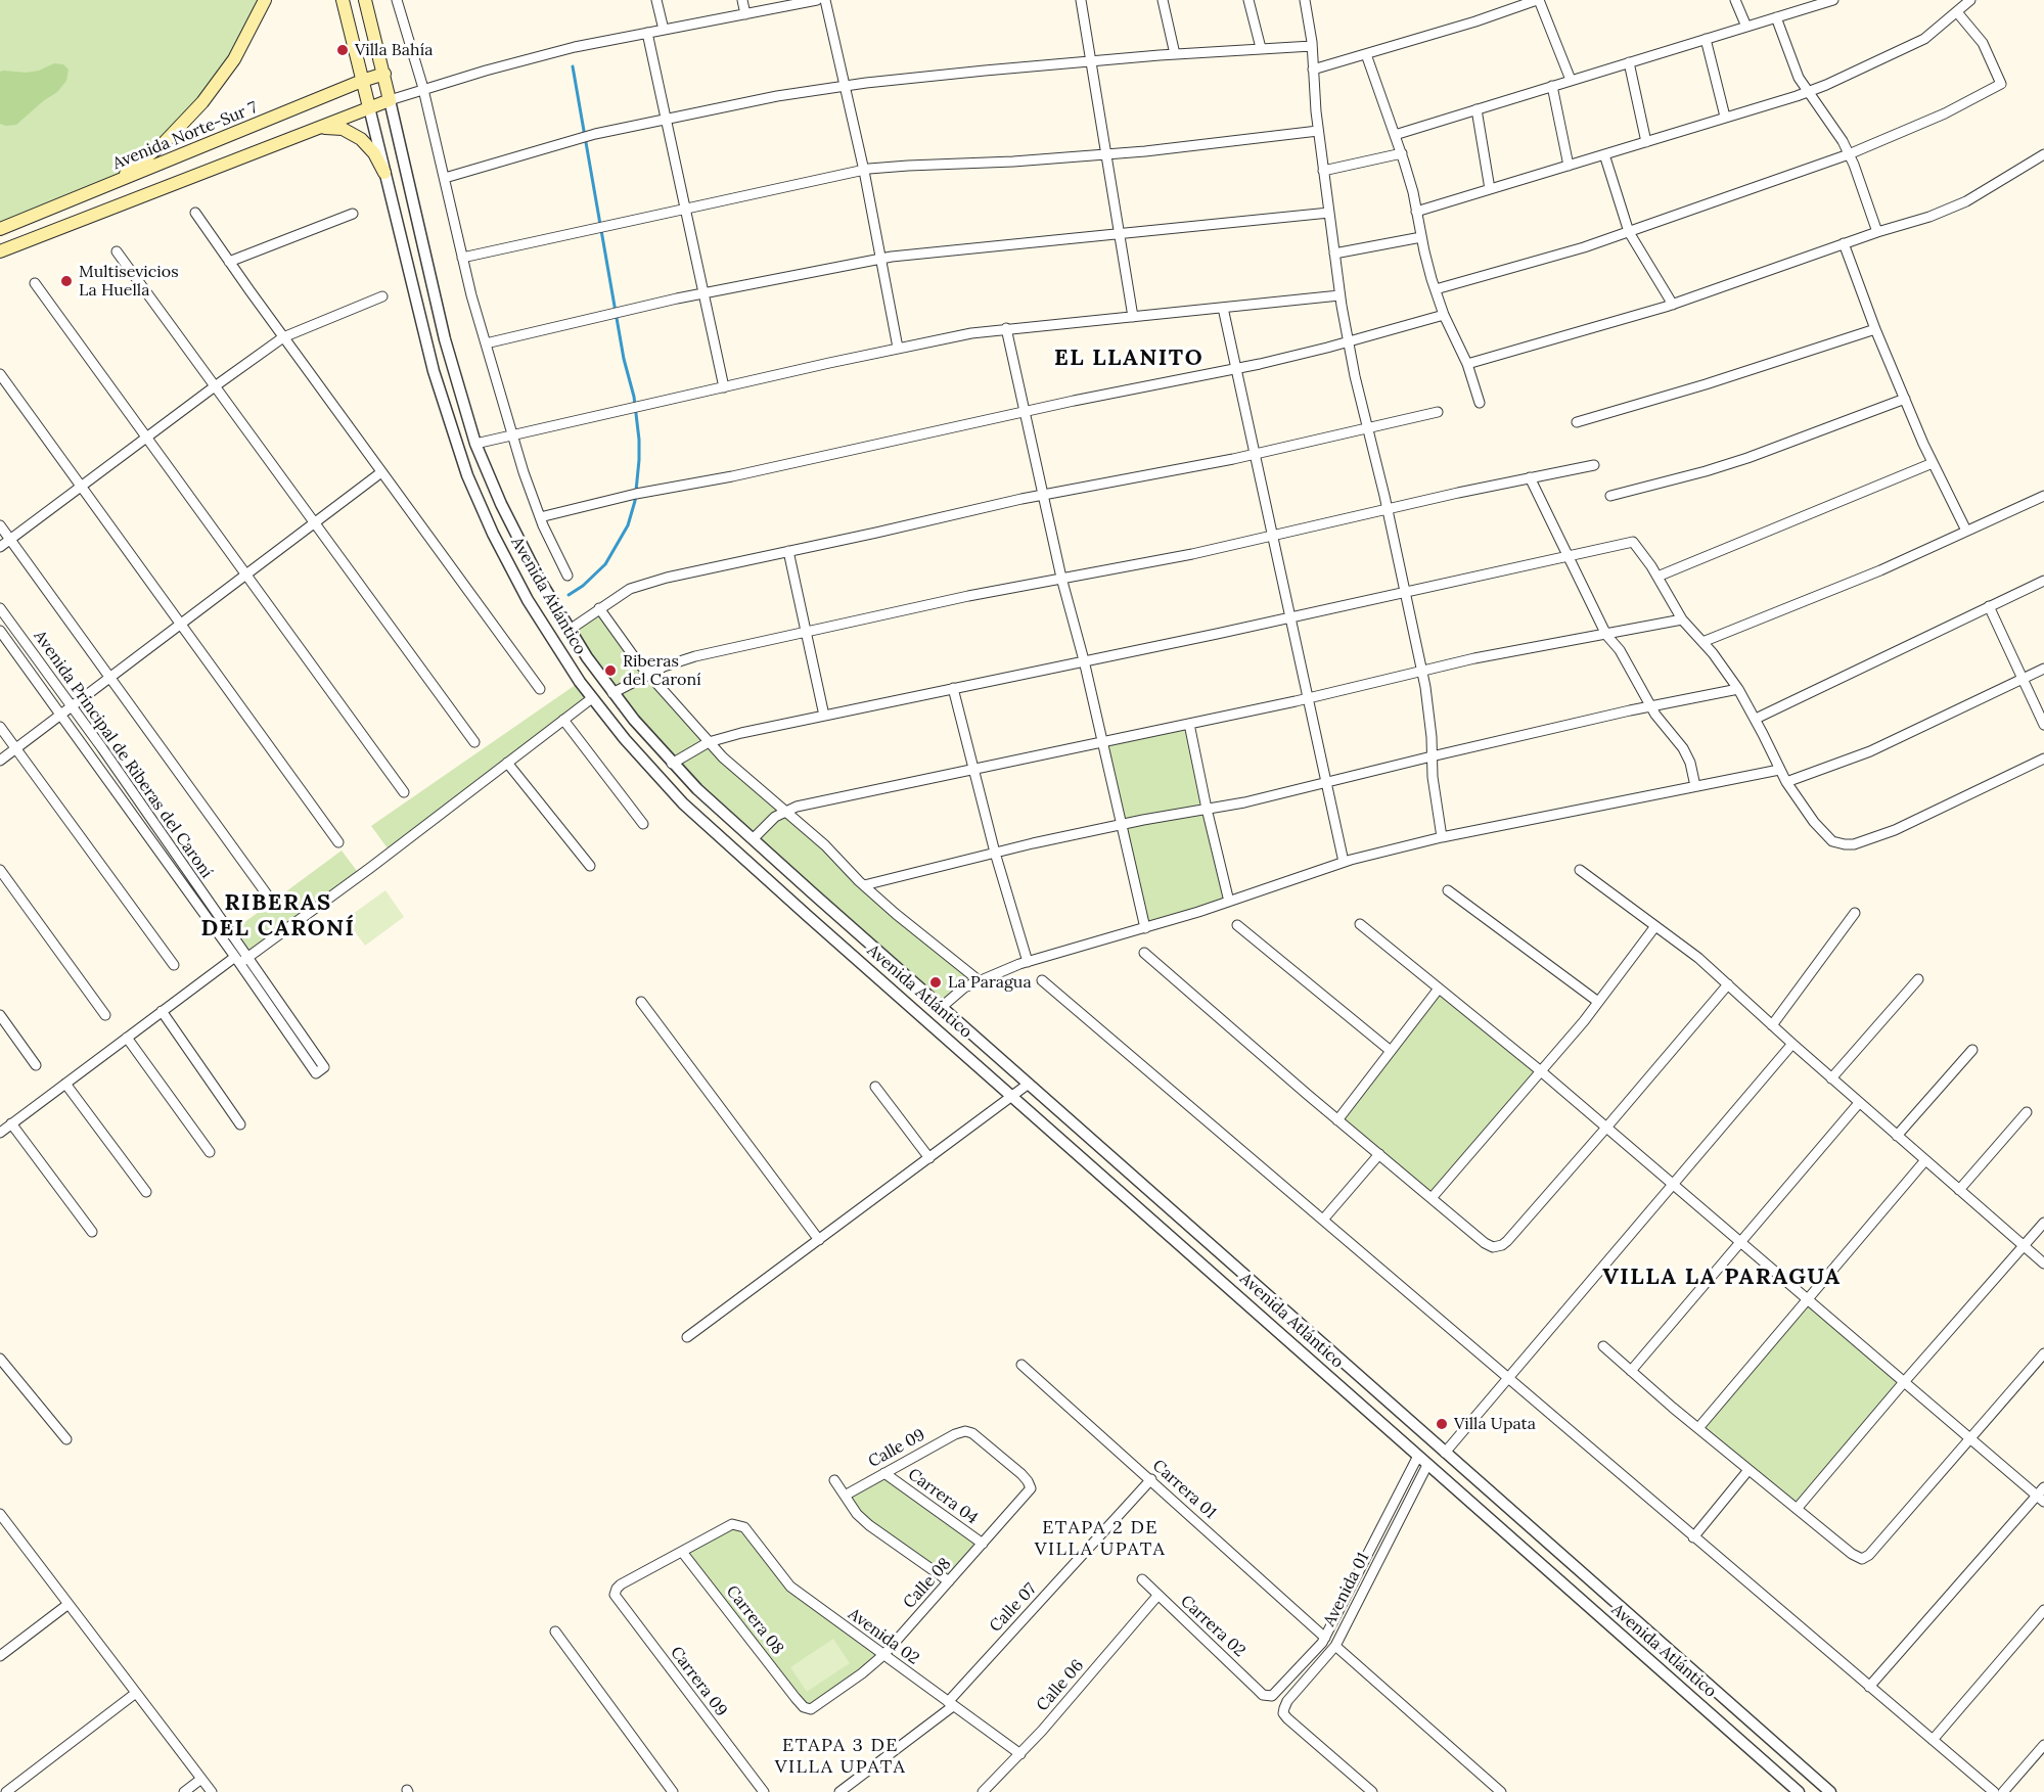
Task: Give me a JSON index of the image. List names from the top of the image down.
{
  "streets": {
    "main road": ["Avenida Norte-Sur 7", "Avenida Atlántico"],
    "street": [
      "Avenida Principal de Riberas del Caroní",
      "Calle 09",
      "Carrera 01",
      "Carrera 04",
      "Calle 08",
      "Avenida 01",
      "Calle 07",
      "Carrera 08",
      "Carrera 02",
      "Avenida 02",
      "Carrera 09",
      "Calle 06"
    ]
  },
  "crossings": [
    ["Avenida Norte-Sur 7", "Avenida Atlántico"],
    ["Avenida Atlántico", "Avenida 01"],
    ["Calle 09", "Carrera 04"],
    ["Calle 09", "Calle 08"],
    ["Carrera 01", "Avenida 01"],
    ["Carrera 01", "Calle 07"],
    ["Carrera 04", "Calle 08"],
    ["Calle 08", "Carrera 08"],
    ["Calle 08", "Avenida 02"],
    ["Avenida 01", "Carrera 02"],
    ["Calle 07", "Avenida 02"],
    ["Carrera 08", "Avenida 02"],
    ["Carrera 08", "Carrera 09"],
    ["Carrera 02", "Calle 06"],
    ["Avenida 02", "Carrera 09"],
    ["Avenida 02", "Calle 06"]
  ],
  "districts": [
    "EL LLANITO",
    "RIBERAS DEL CARONÍ",
    "VILLA LA PARAGUA",
    "ETAPA 2 DE VILLA UPATA",
    "ETAPA 3 DE VILLA UPATA"
  ],
  "places": [
    "Villa Bahía",
    "Multisevicios La Huella",
    "Riberas del Caroní",
    "La Paragua",
    "Villa Upata"
  ]
}
